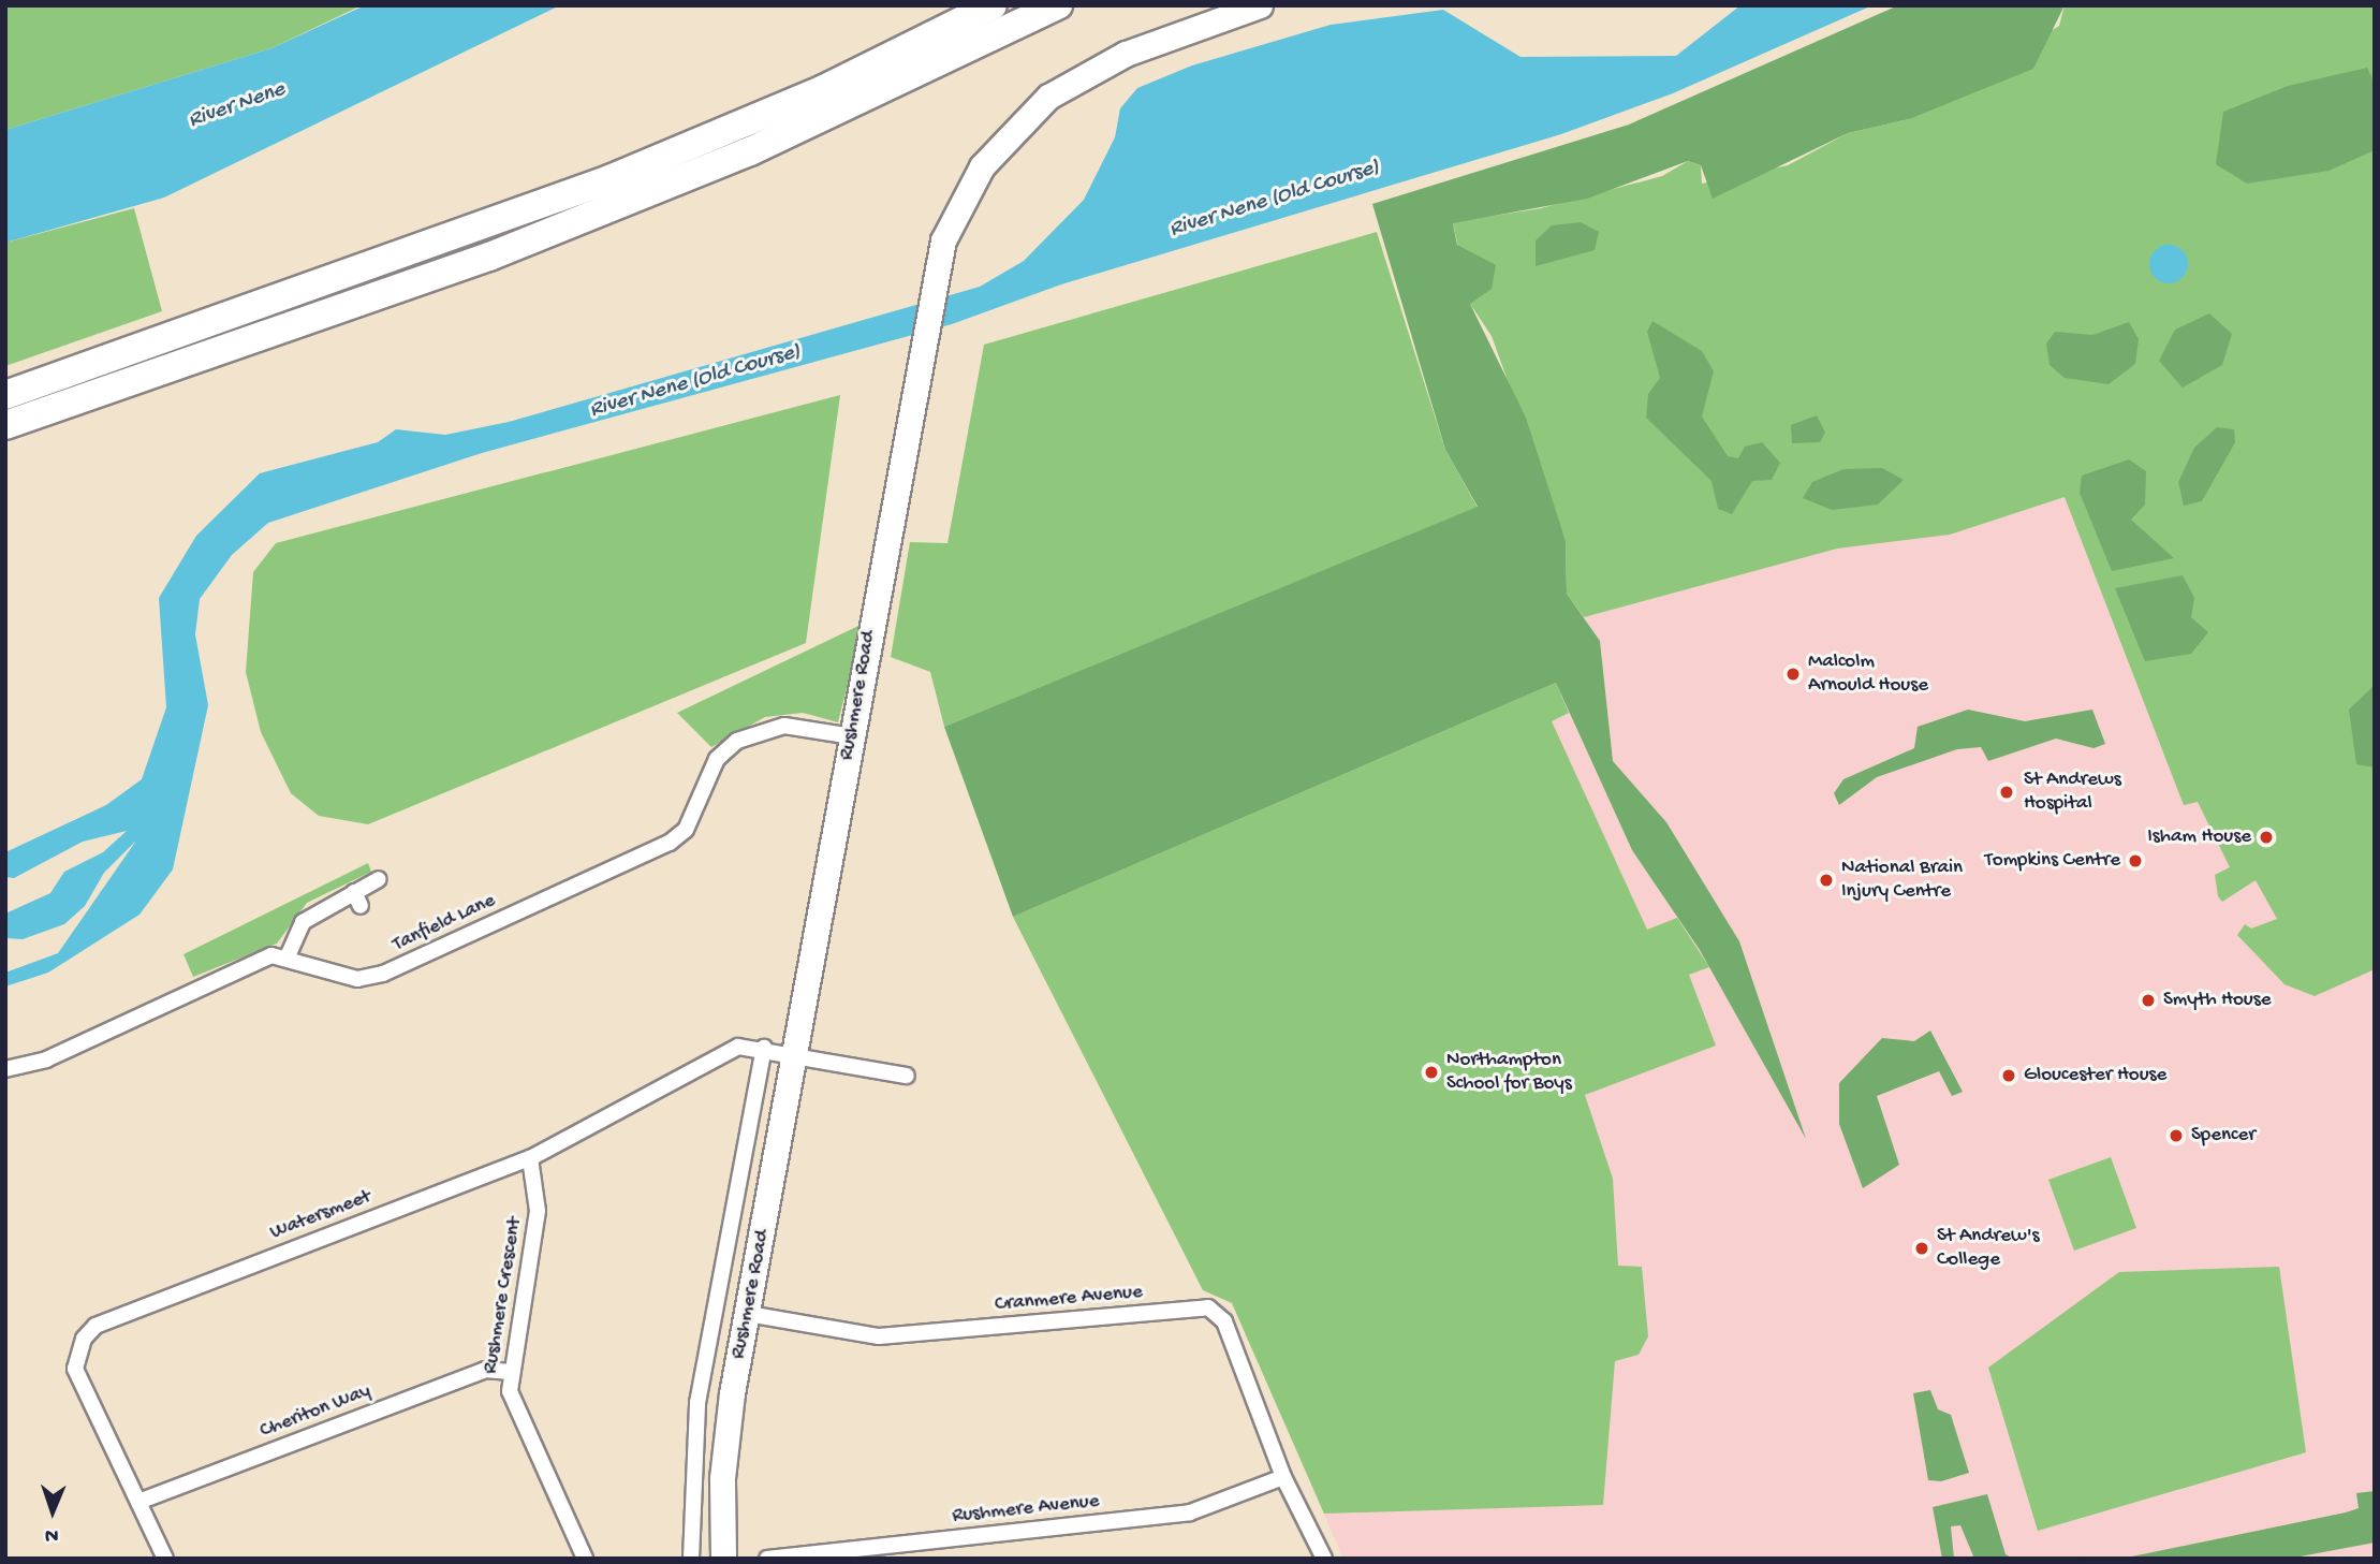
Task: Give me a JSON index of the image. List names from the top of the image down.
{
  "streets": {
    "main road": ["Rushmere Road"],
    "street": [
      "Tanfield Lane",
      "Watersmeet",
      "Rushmere Crescent",
      "Cranmere Avenue",
      "Cheriton Way",
      "Rushmere Avenue"
    ]
  },
  "crossings": [
    ["Rushmere Road", "Tanfield Lane"],
    ["Rushmere Road", "Watersmeet"],
    ["Rushmere Road", "Cranmere Avenue"],
    ["Watersmeet", "Rushmere Crescent"],
    ["Watersmeet", "Cheriton Way"],
    ["Rushmere Crescent", "Cheriton Way"],
    ["Cranmere Avenue", "Rushmere Avenue"]
  ],
  "water": ["River Nene", "River Nene (Old Course)"],
  "places": [
    "Malcolm Arnould House",
    "St Andrews Hospital",
    "Isham House",
    "Tompkins Centre",
    "National Brain Injury Centre",
    "Smyth House",
    "Northampton School for Boys",
    "Gloucester House",
    "Spencer",
    "St Andrew's College"
  ],
  "north": "bottom"
}
